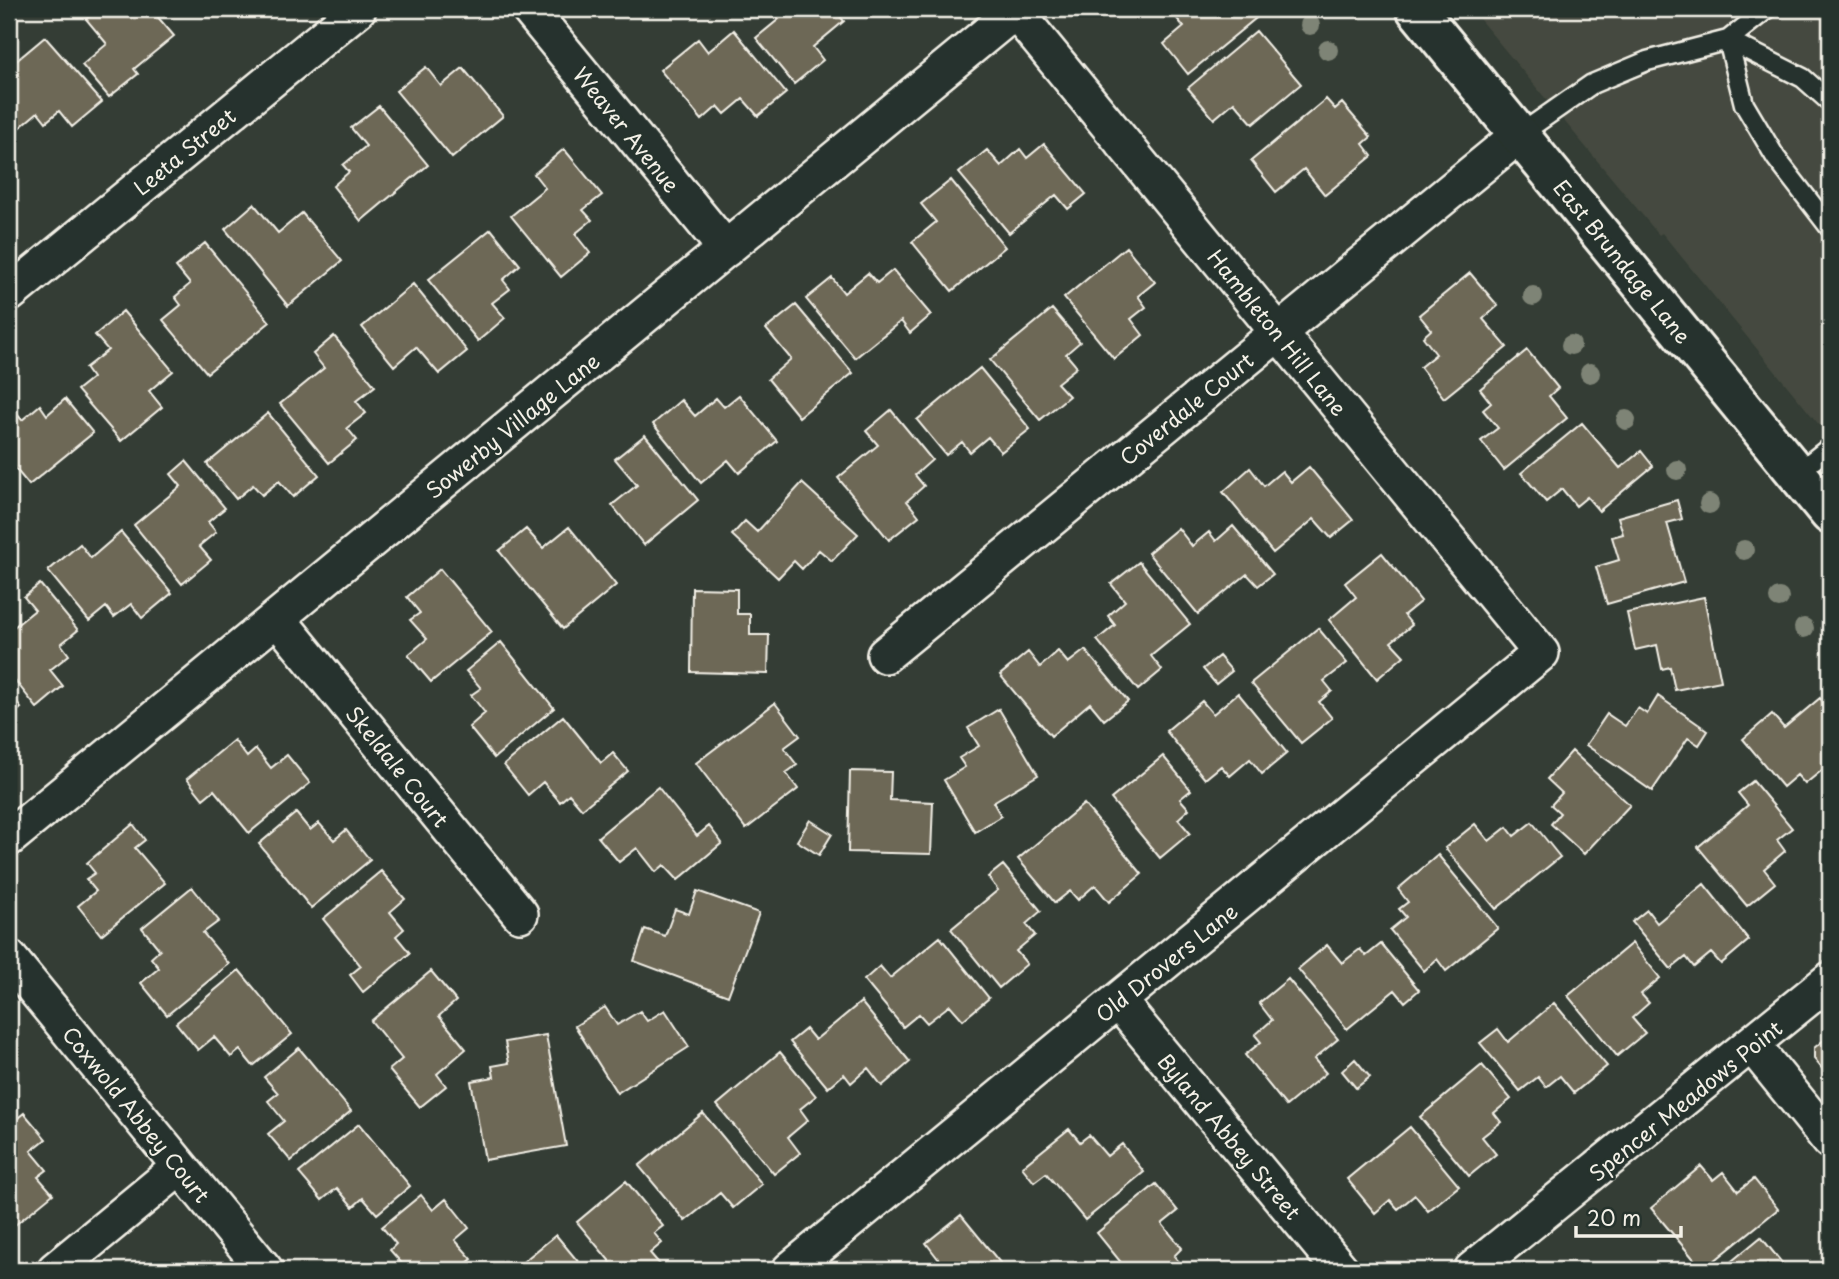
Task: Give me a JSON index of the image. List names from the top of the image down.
{
  "streets": {
    "main road": ["East Brundage Lane"],
    "street": [
      "Weaver Avenue",
      "Leeta Street",
      "Hambleton Hill Lane",
      "Coverdale Court",
      "Sowerby Village Lane",
      "Skeldale Court",
      "Old Drovers Lane",
      "Spencer Meadows Point",
      "Coxwold Abbey Court",
      "Byland Abbey Street"
    ]
  },
  "crossings": [
    ["Weaver Avenue", "Sowerby Village Lane"],
    ["East Brundage Lane", "Coverdale Court"],
    ["Hambleton Hill Lane", "Coverdale Court"],
    ["Hambleton Hill Lane", "Sowerby Village Lane"],
    ["Hambleton Hill Lane", "Old Drovers Lane"],
    ["Sowerby Village Lane", "Skeldale Court"],
    ["Old Drovers Lane", "Byland Abbey Street"]
  ],
  "scale_bar": "20 m"
}
